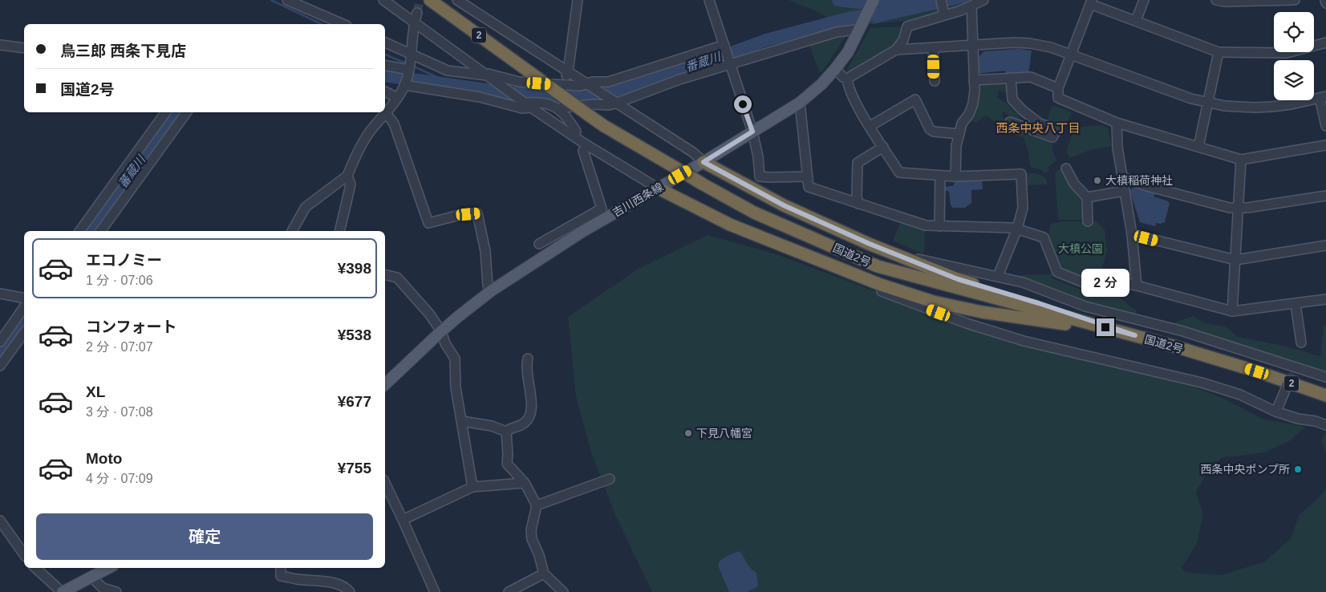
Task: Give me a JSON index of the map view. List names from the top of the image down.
{
  "streets": {
    "highway": ["2", "国道2号"],
    "main road": ["吉川西条線"]
  },
  "districts": ["西条中央八丁目"],
  "water": ["番蔵川", "蕃蔵川"],
  "parks": ["大槙公園"],
  "places": ["大槙稲荷神社", "下見八幡宮", "西条中央ポンプ所"],
  "page": {
    "banner": ["鳥三郎 西条下見店", "国道2号"],
    "list": [
      {
        "name": "エコノミー",
        "note": "1 分 · 07:06",
        "value": "¥398"
      },
      {
        "name": "コンフォート",
        "note": "2 分 · 07:07",
        "value": "¥538"
      },
      {
        "name": "XL",
        "note": "3 分 · 07:08",
        "value": "¥677"
      },
      {
        "name": "Moto",
        "note": "4 分 · 07:09",
        "value": "¥755"
      }
    ],
    "bubble": "2 分",
    "buttons": "確定"
  }
}
